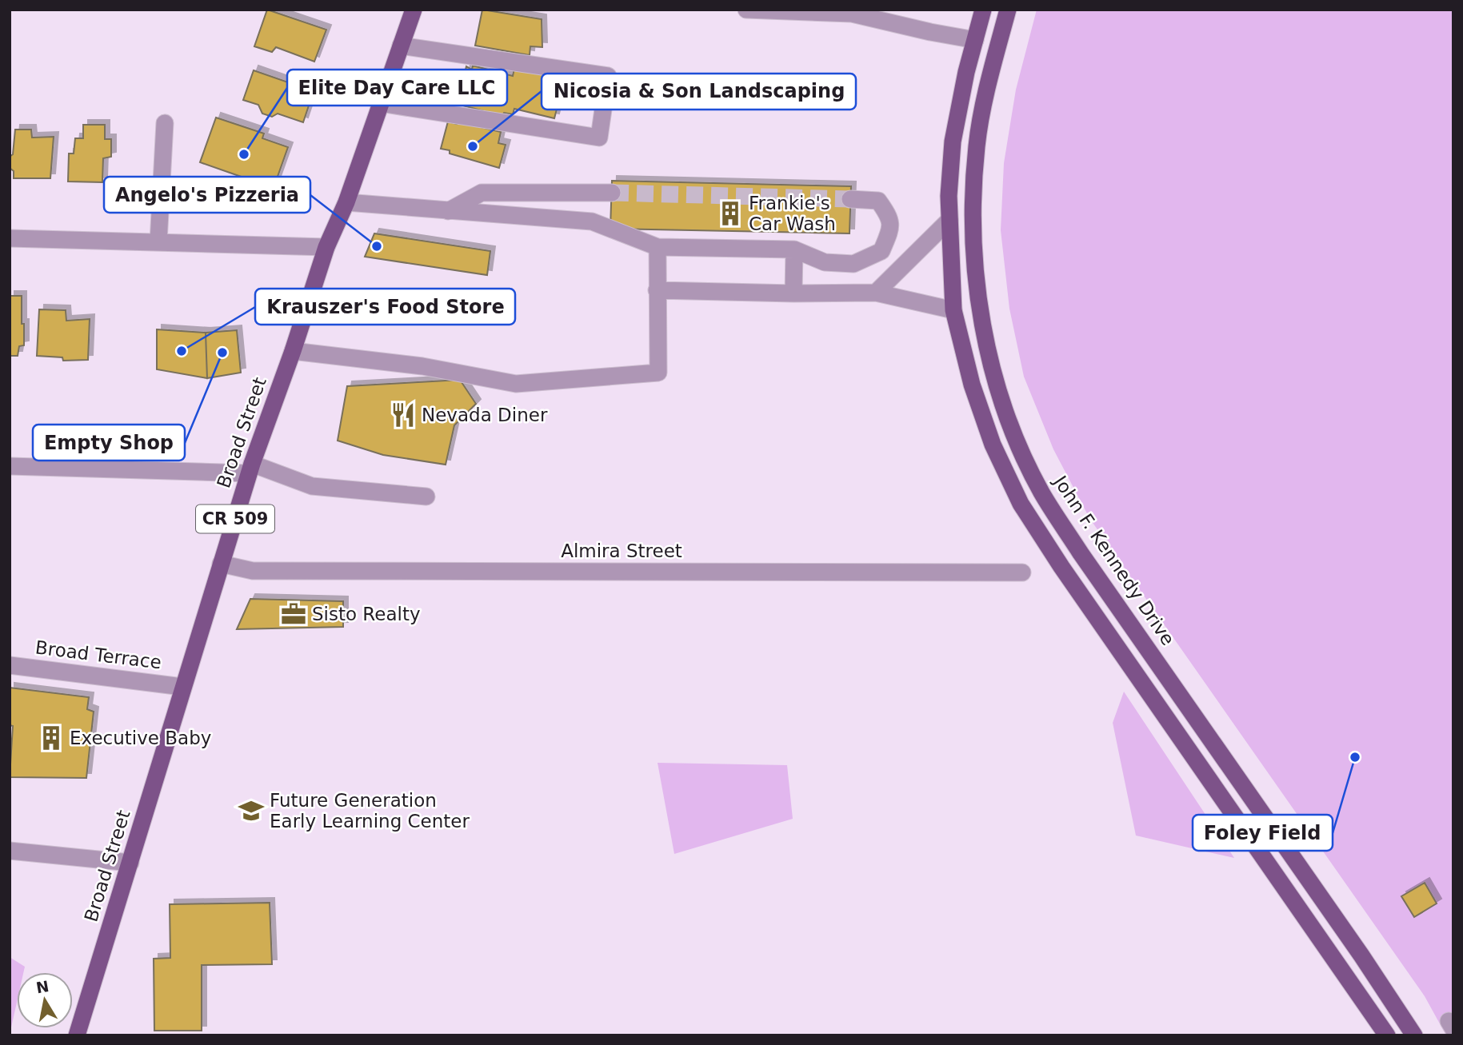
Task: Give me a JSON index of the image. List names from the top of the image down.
{
  "streets": {
    "main road": ["Broad Street", "CR 509", "John F. Kennedy Drive"],
    "street": ["Almira Street", "Broad Terrace"]
  },
  "crossings": [
    ["Broad Street", "Almira Street"],
    ["Broad Street", "Broad Terrace"]
  ],
  "places": {
    "other": [
      "Nicosia & Son Landscaping",
      "Elite Day Care LLC",
      "Angelo's Pizzeria",
      "Krauszer's Food Store",
      "Empty Shop",
      "Foley Field"
    ],
    "building": ["Frankie's Car Wash", "Executive Baby"],
    "restaurant": ["Nevada Diner"],
    "office": ["Sisto Realty"],
    "school or university": ["Future Generation Early Learning Center"]
  },
  "north": "top"
}
